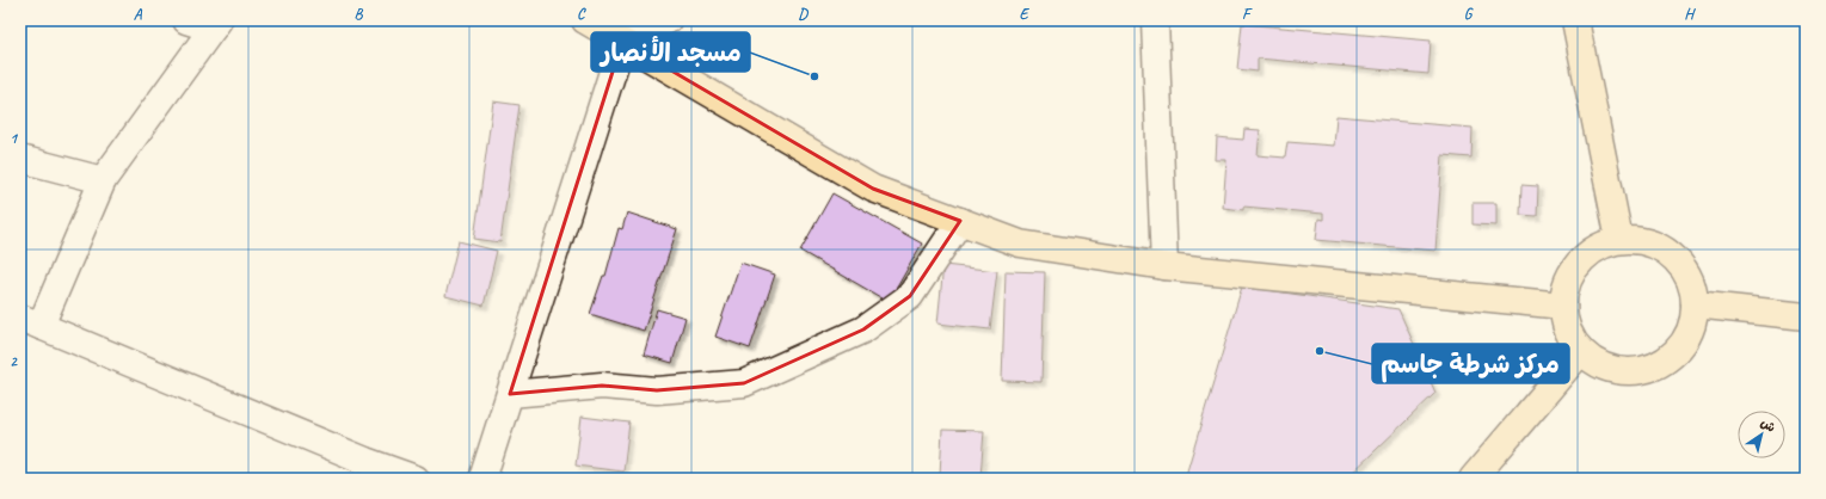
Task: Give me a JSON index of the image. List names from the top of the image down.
{
  "places": ["مسجد الأنصار", "مركز شرطة جاسم"],
  "north": "top right",
  "grid": {
    "columns": [
      "A",
      "B",
      "C",
      "D",
      "E",
      "F",
      "G",
      "H"
    ],
    "rows": ["1", "2"]
  }
}
